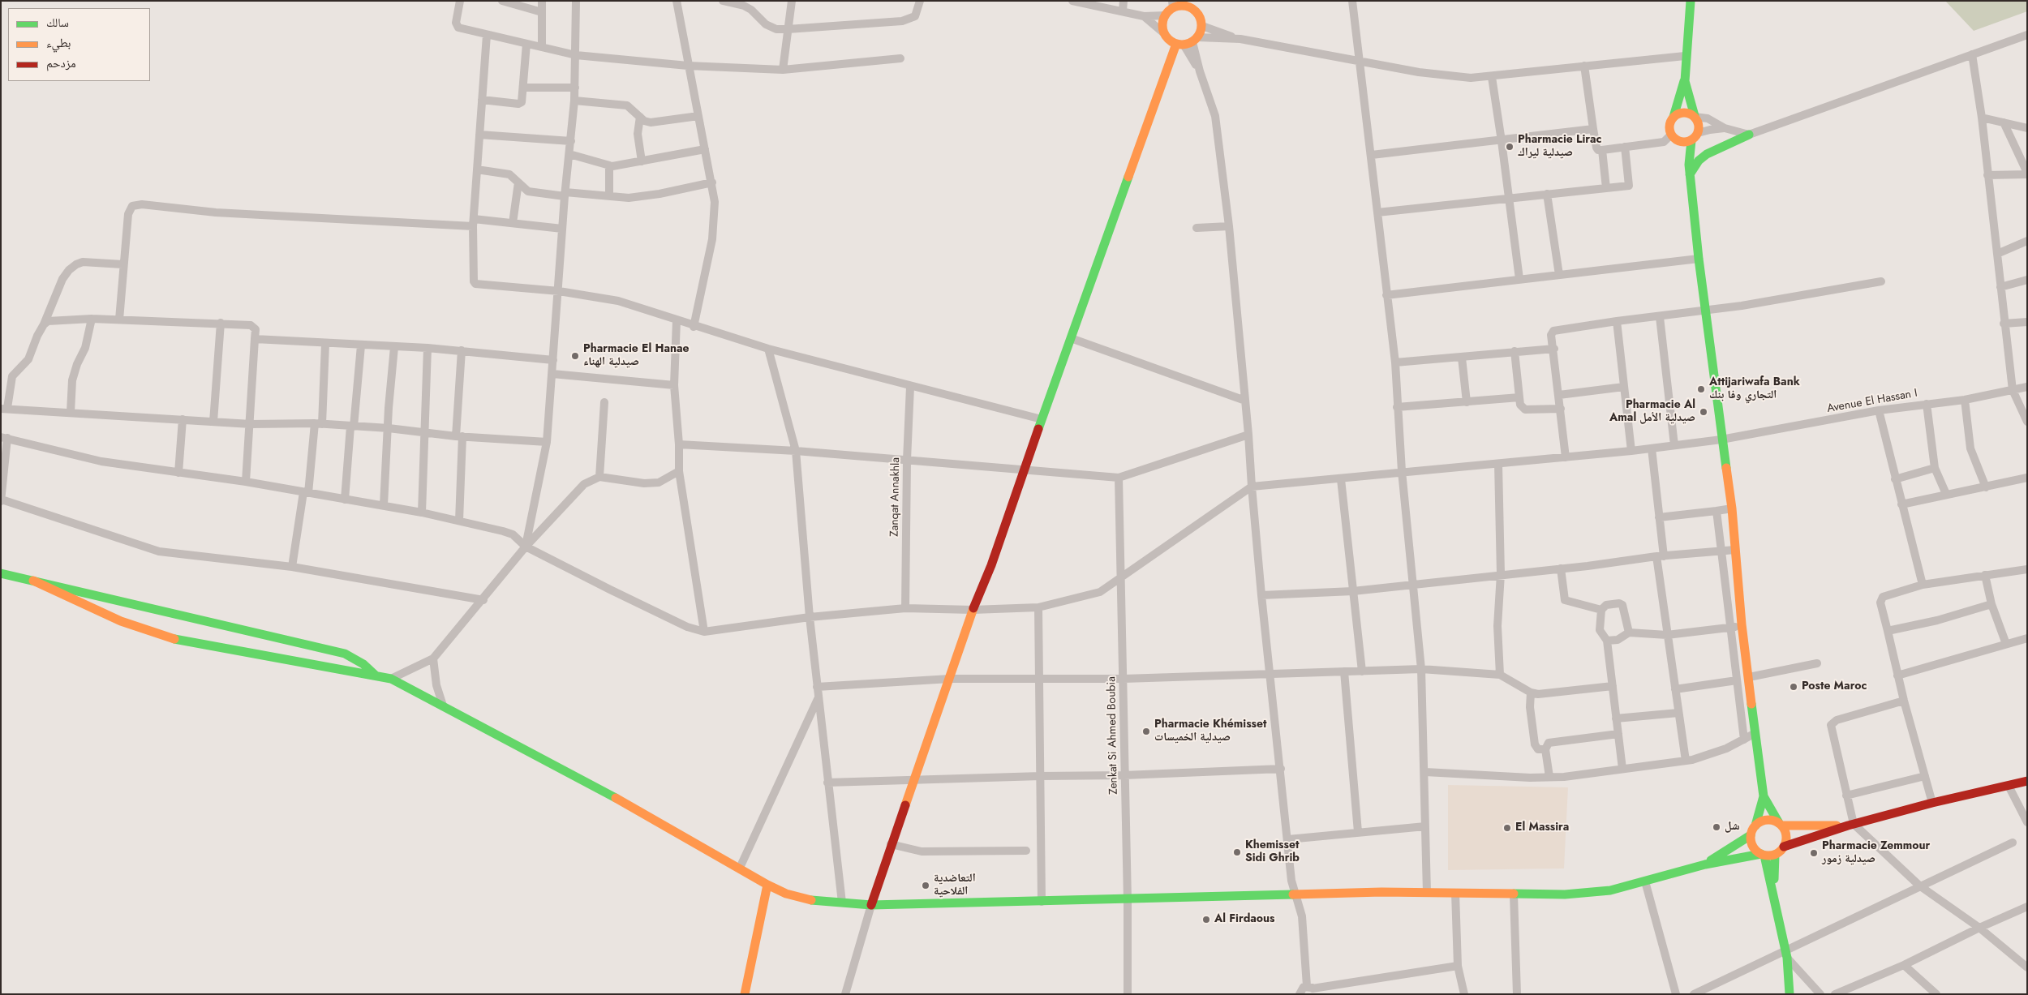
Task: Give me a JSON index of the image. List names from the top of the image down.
{
  "streets": {
    "street": ["Avenue El Hassan I", "Zanqat Annakhla", "Zenkat Si Ahmed Boubia"]
  },
  "places": [
    "Pharmacie Lirac صيدلية ليراك",
    "Pharmacie El Hanae صيدلية الهناء",
    "Attijariwafa Bank التجاري وفا بنك",
    "Pharmacie Al Amal صيدلية الأمل",
    "Poste Maroc",
    "Pharmacie Khémisset صيدلية الخميسات",
    "شل",
    "El Massira",
    "Khemisset Sidi Ghrib",
    "Pharmacie Zemmour صيدلية زمور",
    "التعاضدية الفلاحية",
    "Al Firdaous"
  ],
  "legend": ["سالك", "بطيء", "مزدحم"]
}
